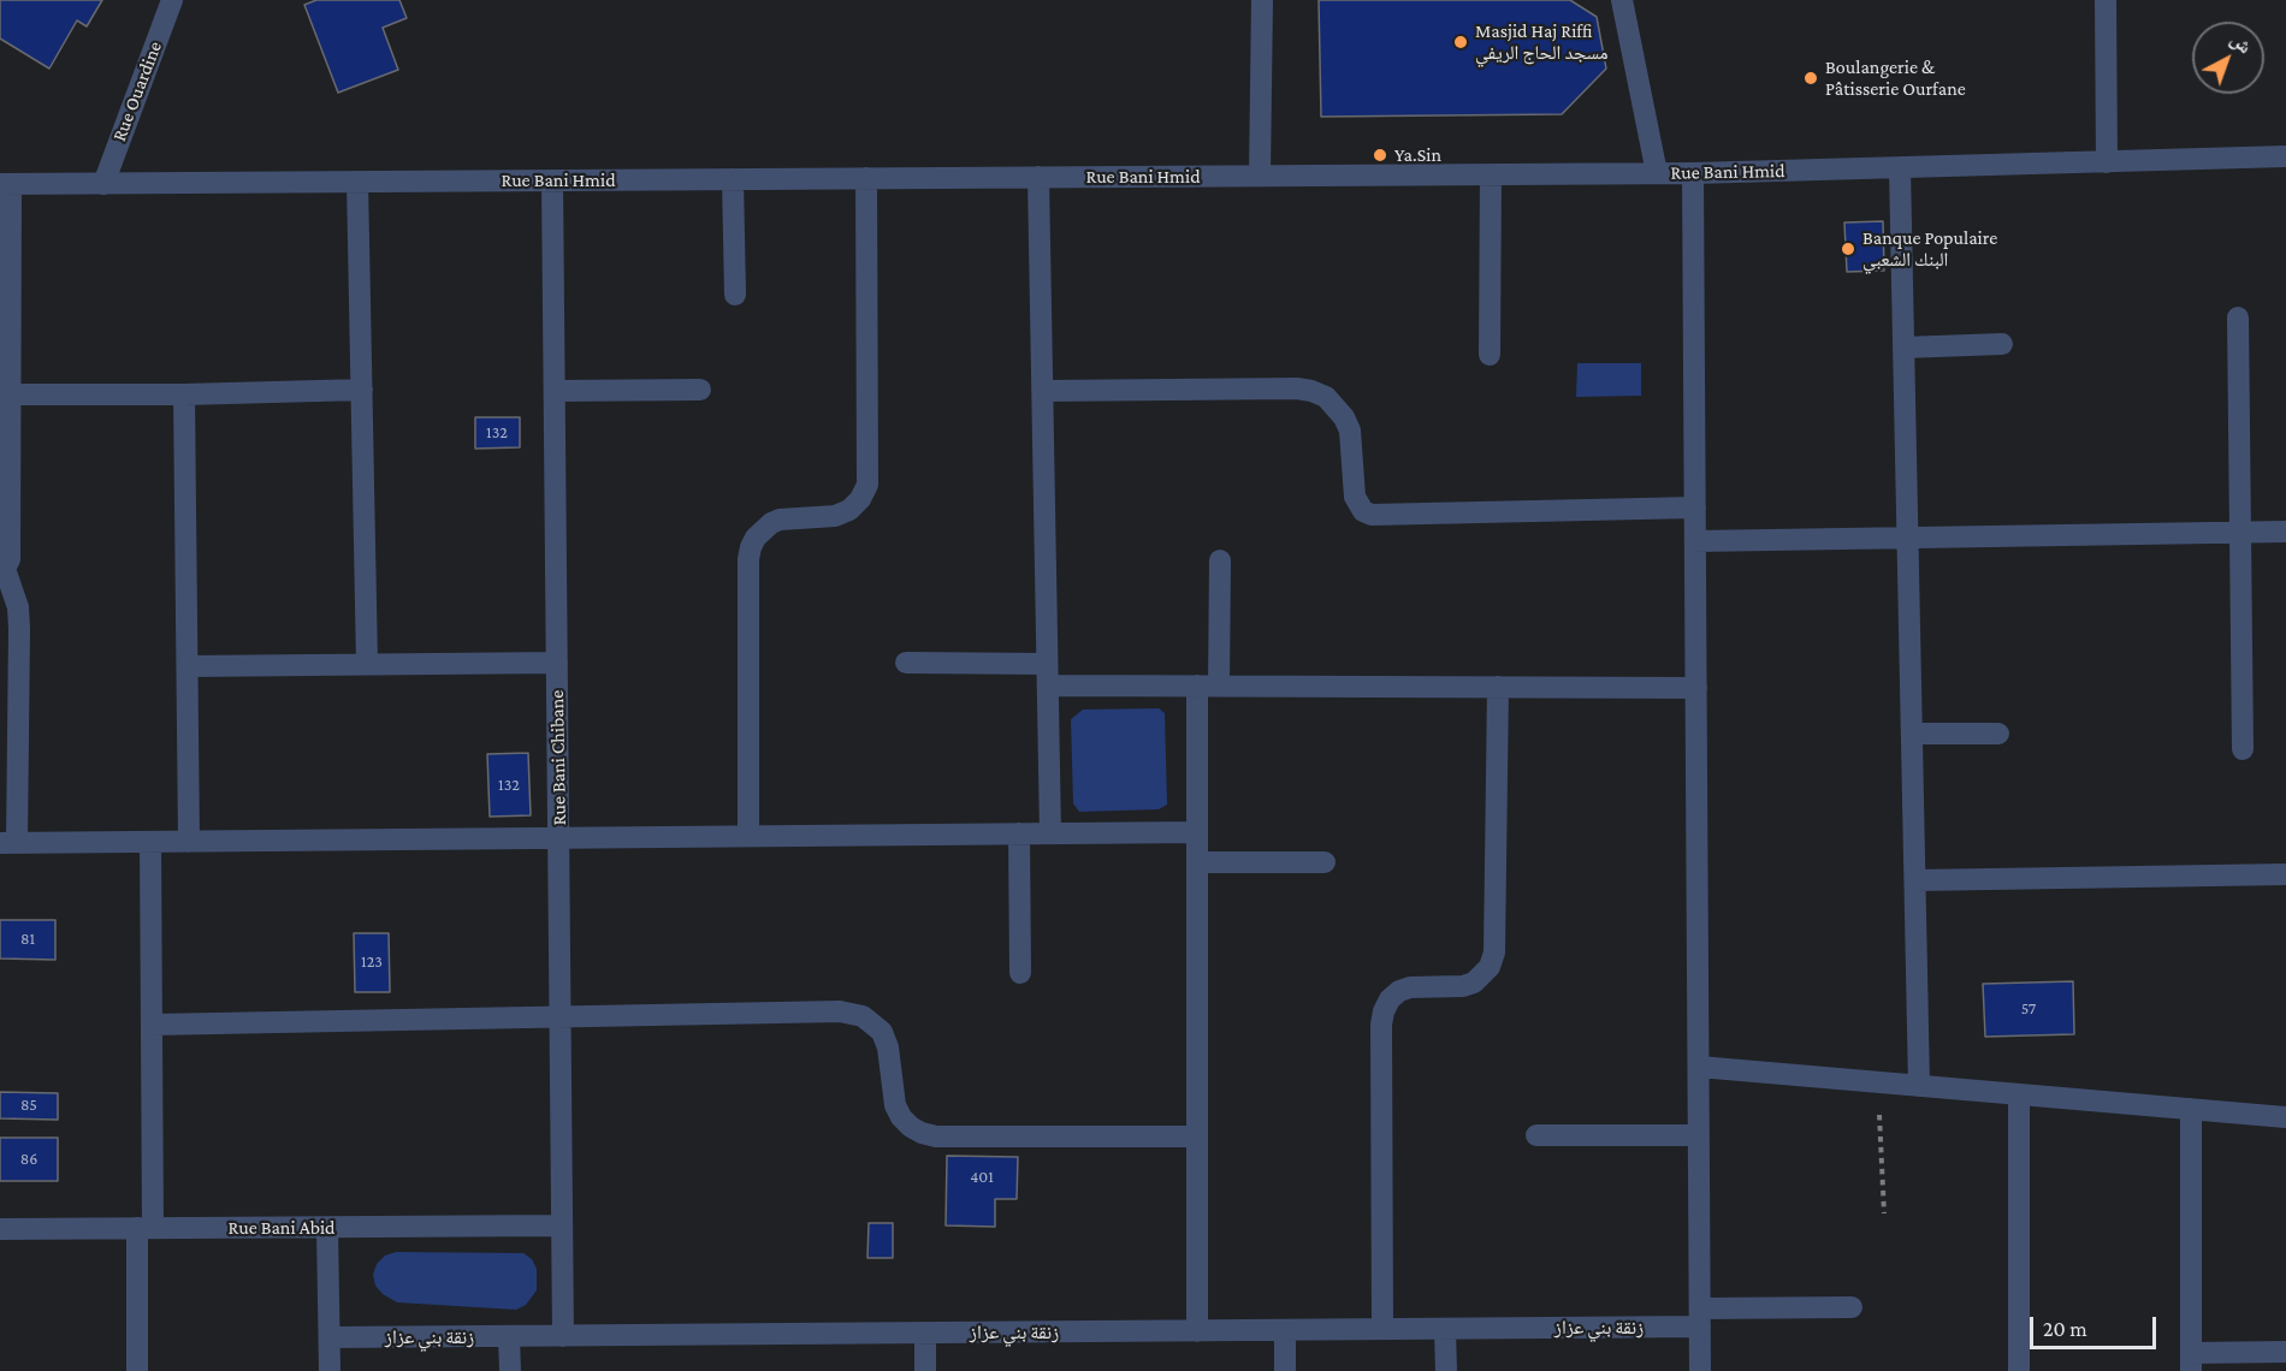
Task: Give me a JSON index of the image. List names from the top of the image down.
{
  "streets": {
    "street": [
      "Rue Ouardine",
      "Rue Bani Hmid",
      "Rue Bani Chibane",
      "Rue Bani Abid",
      "زنقة بني عزاز"
    ]
  },
  "crossings": [
    ["Rue Ouardine", "Rue Bani Hmid"],
    ["Rue Bani Hmid", "Rue Bani Chibane"],
    ["Rue Bani Chibane", "Rue Bani Abid"],
    ["Rue Bani Chibane", "زنقة بني عزاز"]
  ],
  "places": [
    "Masjid Haj Riffi مسجد الحاج الريفي",
    "Boulangerie & Pâtisserie Ourfane",
    "Ya.Sin",
    "Banque Populaire البنك الشعبي"
  ],
  "house_numbers": [
    "132",
    "132",
    "81",
    "123",
    "57",
    "85",
    "86",
    "401"
  ],
  "scale_bar": "20 m",
  "north": "top right"
}
